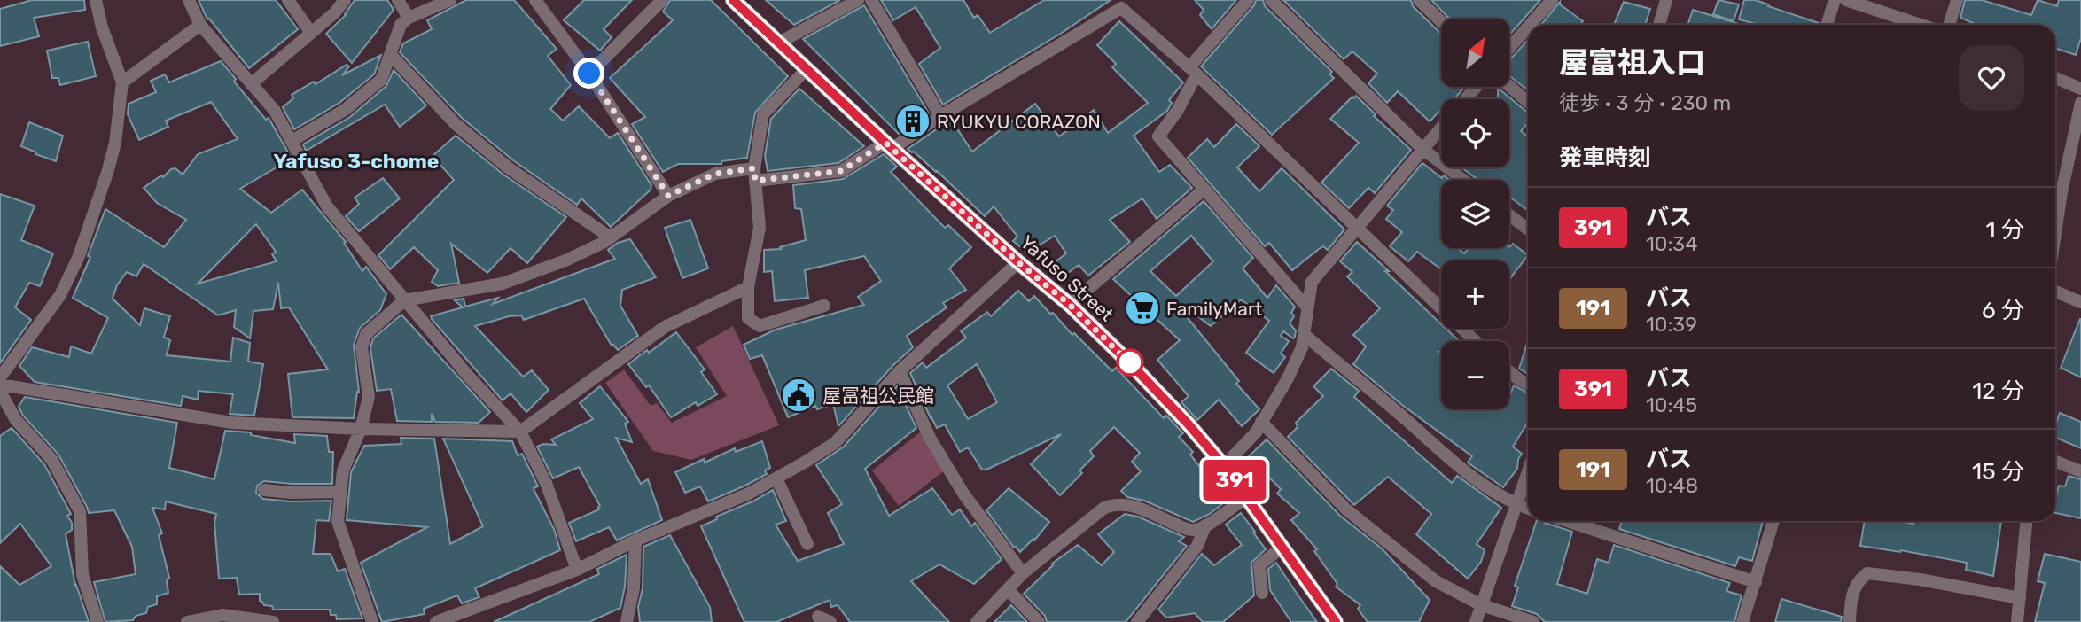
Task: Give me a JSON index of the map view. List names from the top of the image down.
{
  "streets": {
    "main road": ["Yafuso Street"]
  },
  "districts": ["Yafuso 3-chome"],
  "places": {
    "building": ["RYUKYU CORAZON"],
    "supermarket": ["FamilyMart"],
    "public building": ["屋冨祖公民館"]
  },
  "lines": ["bus line 391"],
  "north": "top right",
  "page": {
    "on_map": "391",
    "map_buttons": ["+", "−"],
    "heading": [
      ["屋富祖入口", "徒歩 · 3 分 · 230 m"],
      "発車時刻"
    ],
    "list": [
      {
        "mark": "391",
        "name": "バス",
        "note": "10:34",
        "value": "1 分"
      },
      {
        "mark": "191",
        "name": "バス",
        "note": "10:39",
        "value": "6 分"
      },
      {
        "mark": "391",
        "name": "バス",
        "note": "10:45",
        "value": "12 分"
      },
      {
        "mark": "191",
        "name": "バス",
        "note": "10:48",
        "value": "15 分"
      }
    ]
  }
}
